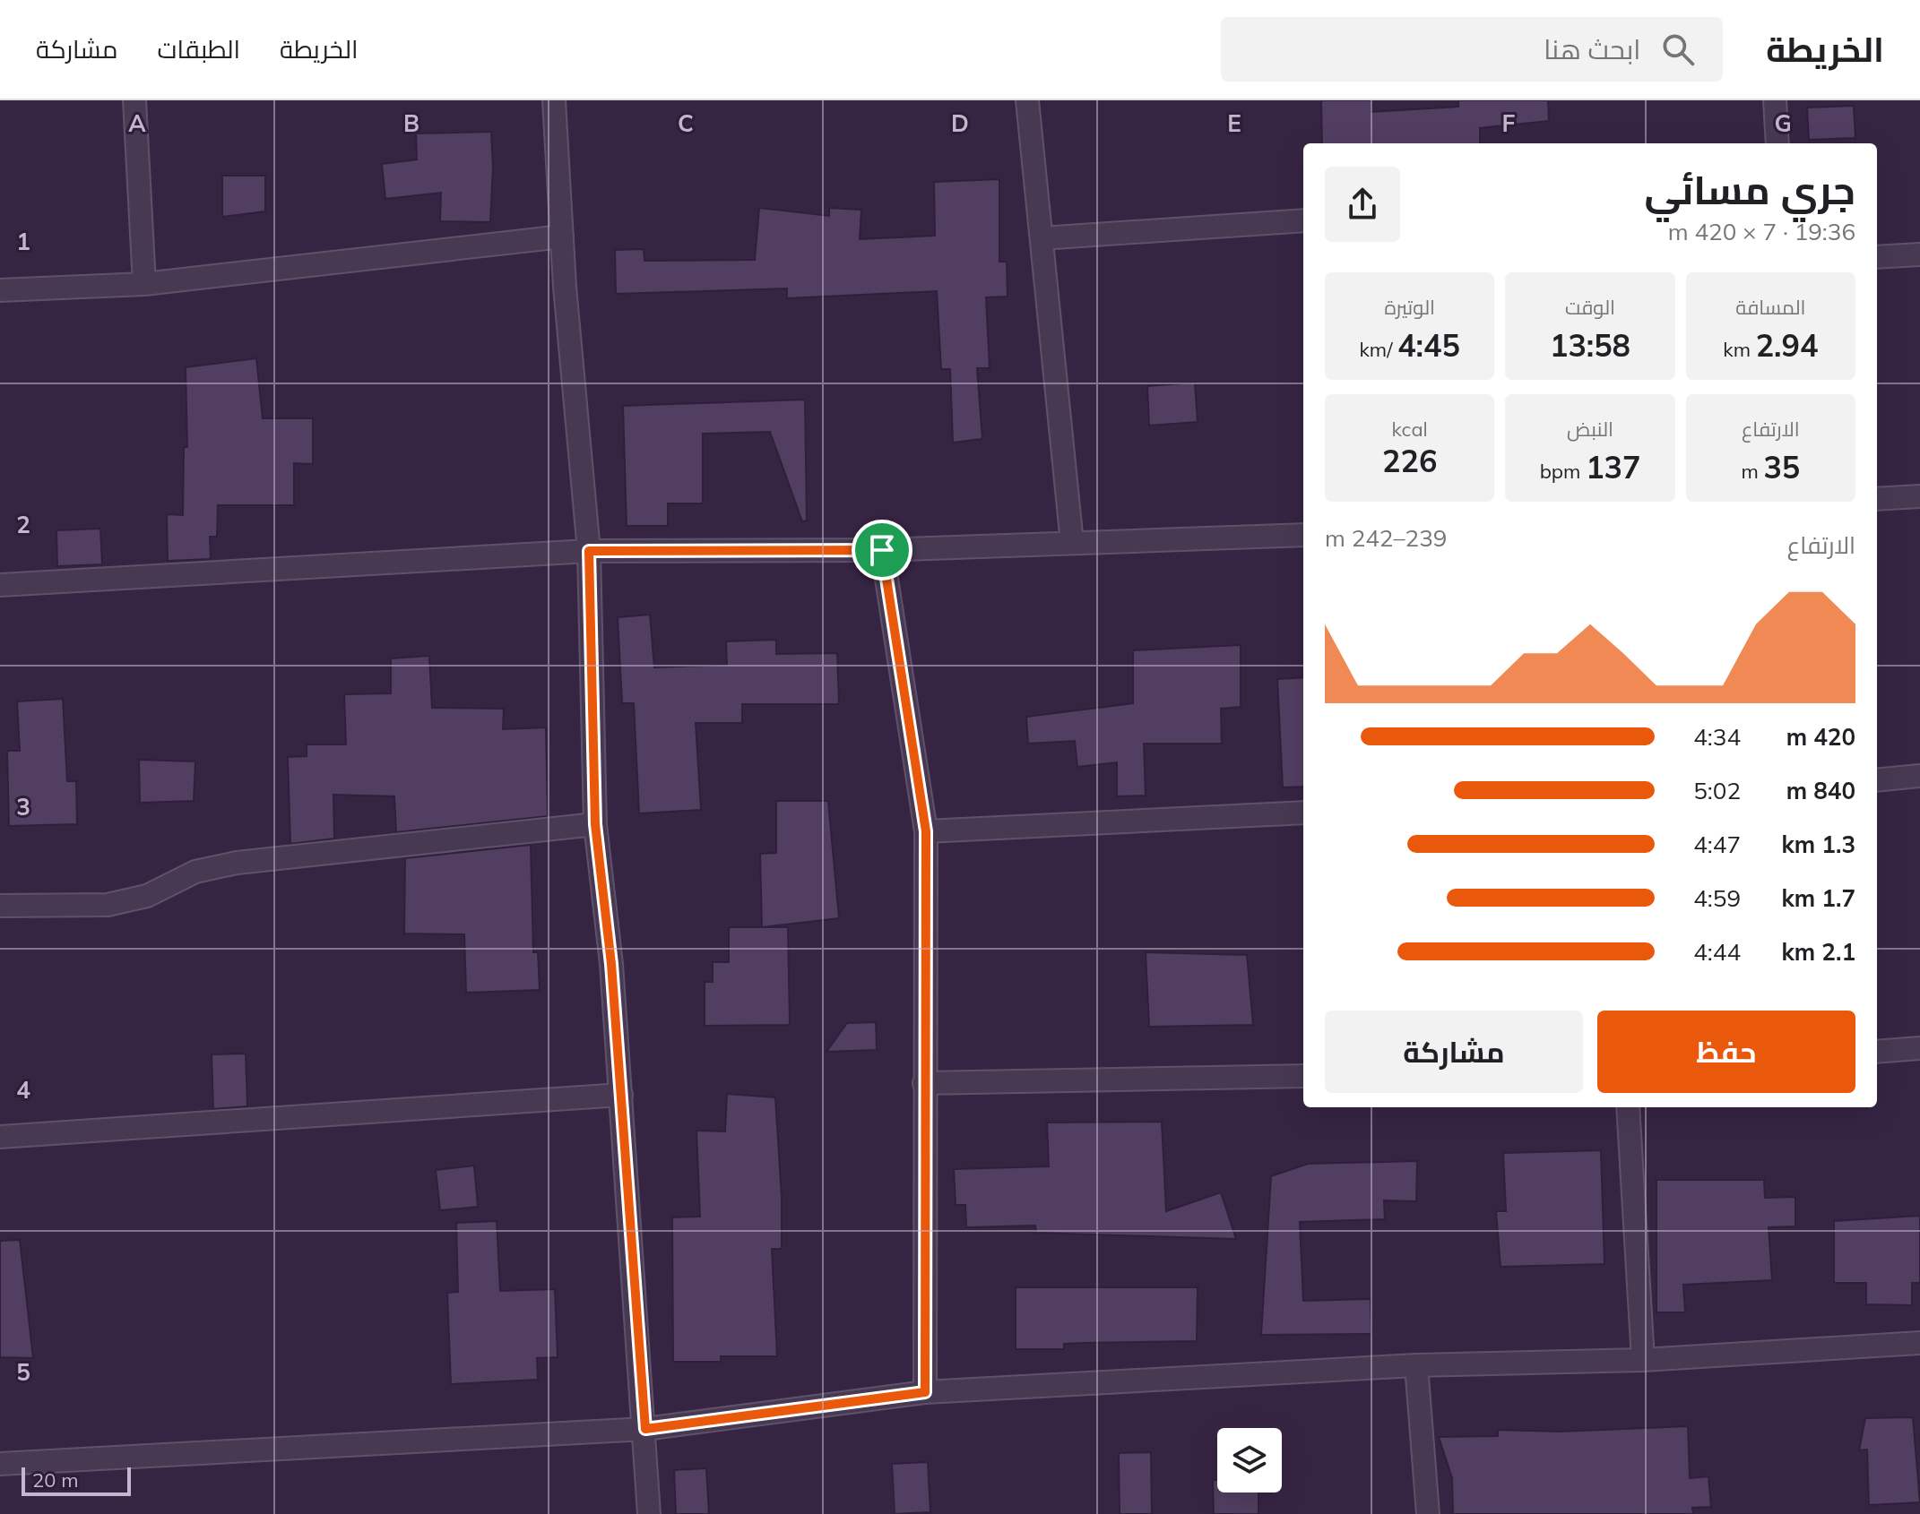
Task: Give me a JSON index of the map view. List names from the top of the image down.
{
  "scale_bar": "20 m",
  "page": {
    "header": "الخريطة",
    "search": "ابحث هنا",
    "nav": ["الخريطة", "الطبقات", "مشاركة"],
    "heading": ["جري مسائي", "19:36 · 7 × 420 m"],
    "stats": [
      ["المسافة", "2.94 km"],
      ["الوقت", "13:58"],
      ["الوتيرة", "4:45 /km"],
      ["الارتفاع", "35 m"],
      ["النبض", "137 bpm"],
      ["kcal", "226"]
    ],
    "chart": ["الارتفاع", "239–242 m"],
    "list": [
      {
        "name": "420 m",
        "note": "4:34"
      },
      {
        "name": "840 m",
        "note": "5:02"
      },
      {
        "name": "1.3 km",
        "note": "4:47"
      },
      {
        "name": "1.7 km",
        "note": "4:59"
      },
      {
        "name": "2.1 km",
        "note": "4:44"
      }
    ],
    "buttons": ["حفظ", "مشاركة"],
    "scale": "20 m"
  },
  "grid": {
    "columns": [
      "A",
      "B",
      "C",
      "D",
      "E",
      "F",
      "G"
    ],
    "rows": [
      "1",
      "2",
      "3",
      "4",
      "5"
    ]
  }
}
